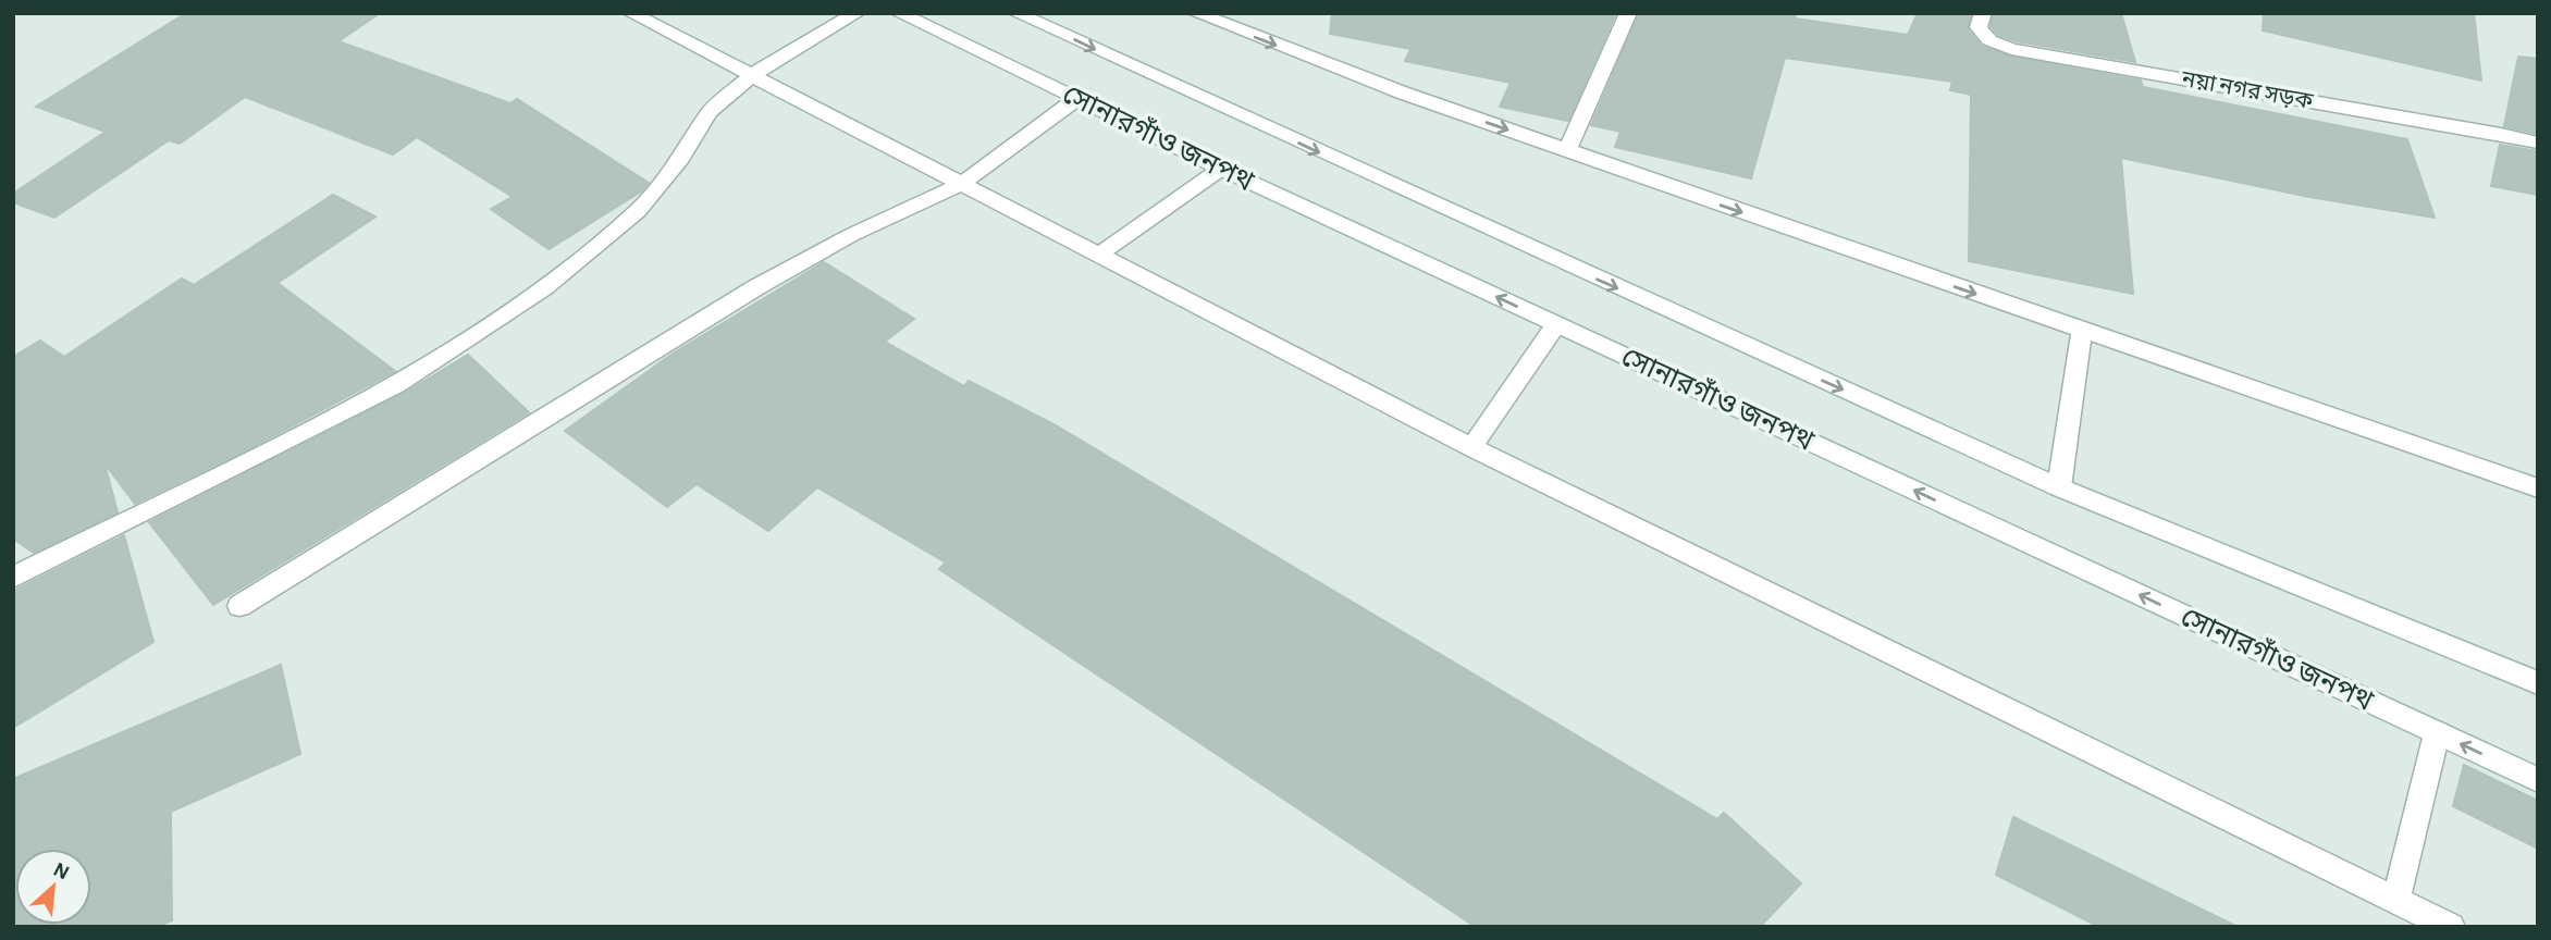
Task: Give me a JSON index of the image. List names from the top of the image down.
{
  "streets": {
    "street": ["নয়া নগর সড়ক", "সোনারগাঁও জনপথ"]
  },
  "north": "top right"
}
